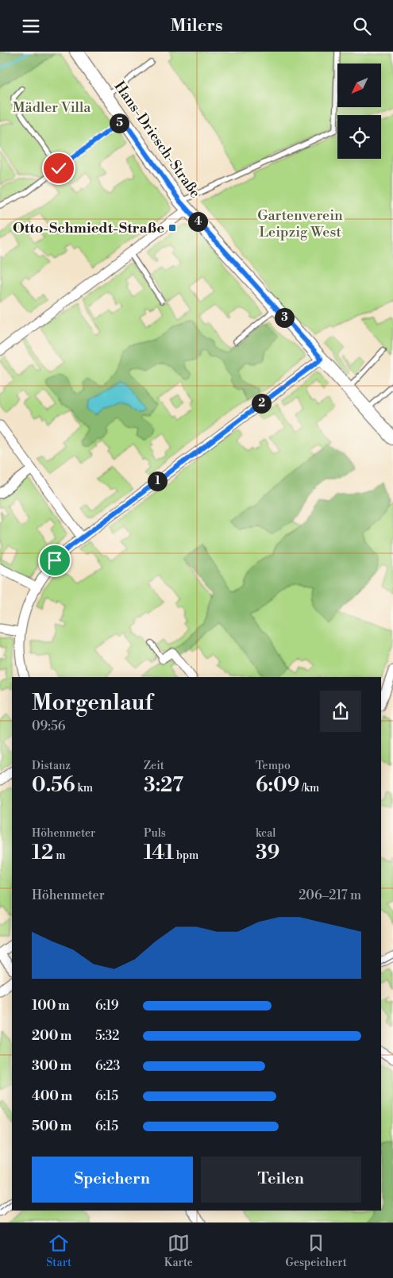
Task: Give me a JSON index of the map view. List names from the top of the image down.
{
  "streets": {
    "main road": ["Hans-Driesch-Straße"]
  },
  "parks": ["Mädler Villa", "Gartenverein Leipzig West"],
  "places": {
    "transit": ["Otto-Schmiedt-Straße"]
  },
  "north": "bottom left",
  "page": {
    "header": "Milers",
    "pins": [
      "5",
      "4",
      "3",
      "2",
      "1"
    ],
    "heading": ["Morgenlauf", "09:56"],
    "stats": [
      ["Distanz", "0.56 km"],
      ["Zeit", "3:27"],
      ["Tempo", "6:09 /km"],
      ["Höhenmeter", "12 m"],
      ["Puls", "141 bpm"],
      ["kcal", "39"]
    ],
    "chart": ["Höhenmeter", "206–217 m"],
    "list": [
      {
        "name": "100 m",
        "note": "6:19"
      },
      {
        "name": "200 m",
        "note": "5:32"
      },
      {
        "name": "300 m",
        "note": "6:23"
      },
      {
        "name": "400 m",
        "note": "6:15"
      },
      {
        "name": "500 m",
        "note": "6:15"
      }
    ],
    "buttons": ["Speichern", "Teilen"],
    "tabs": ["Start", "Karte", "Gespeichert"]
  }
}
